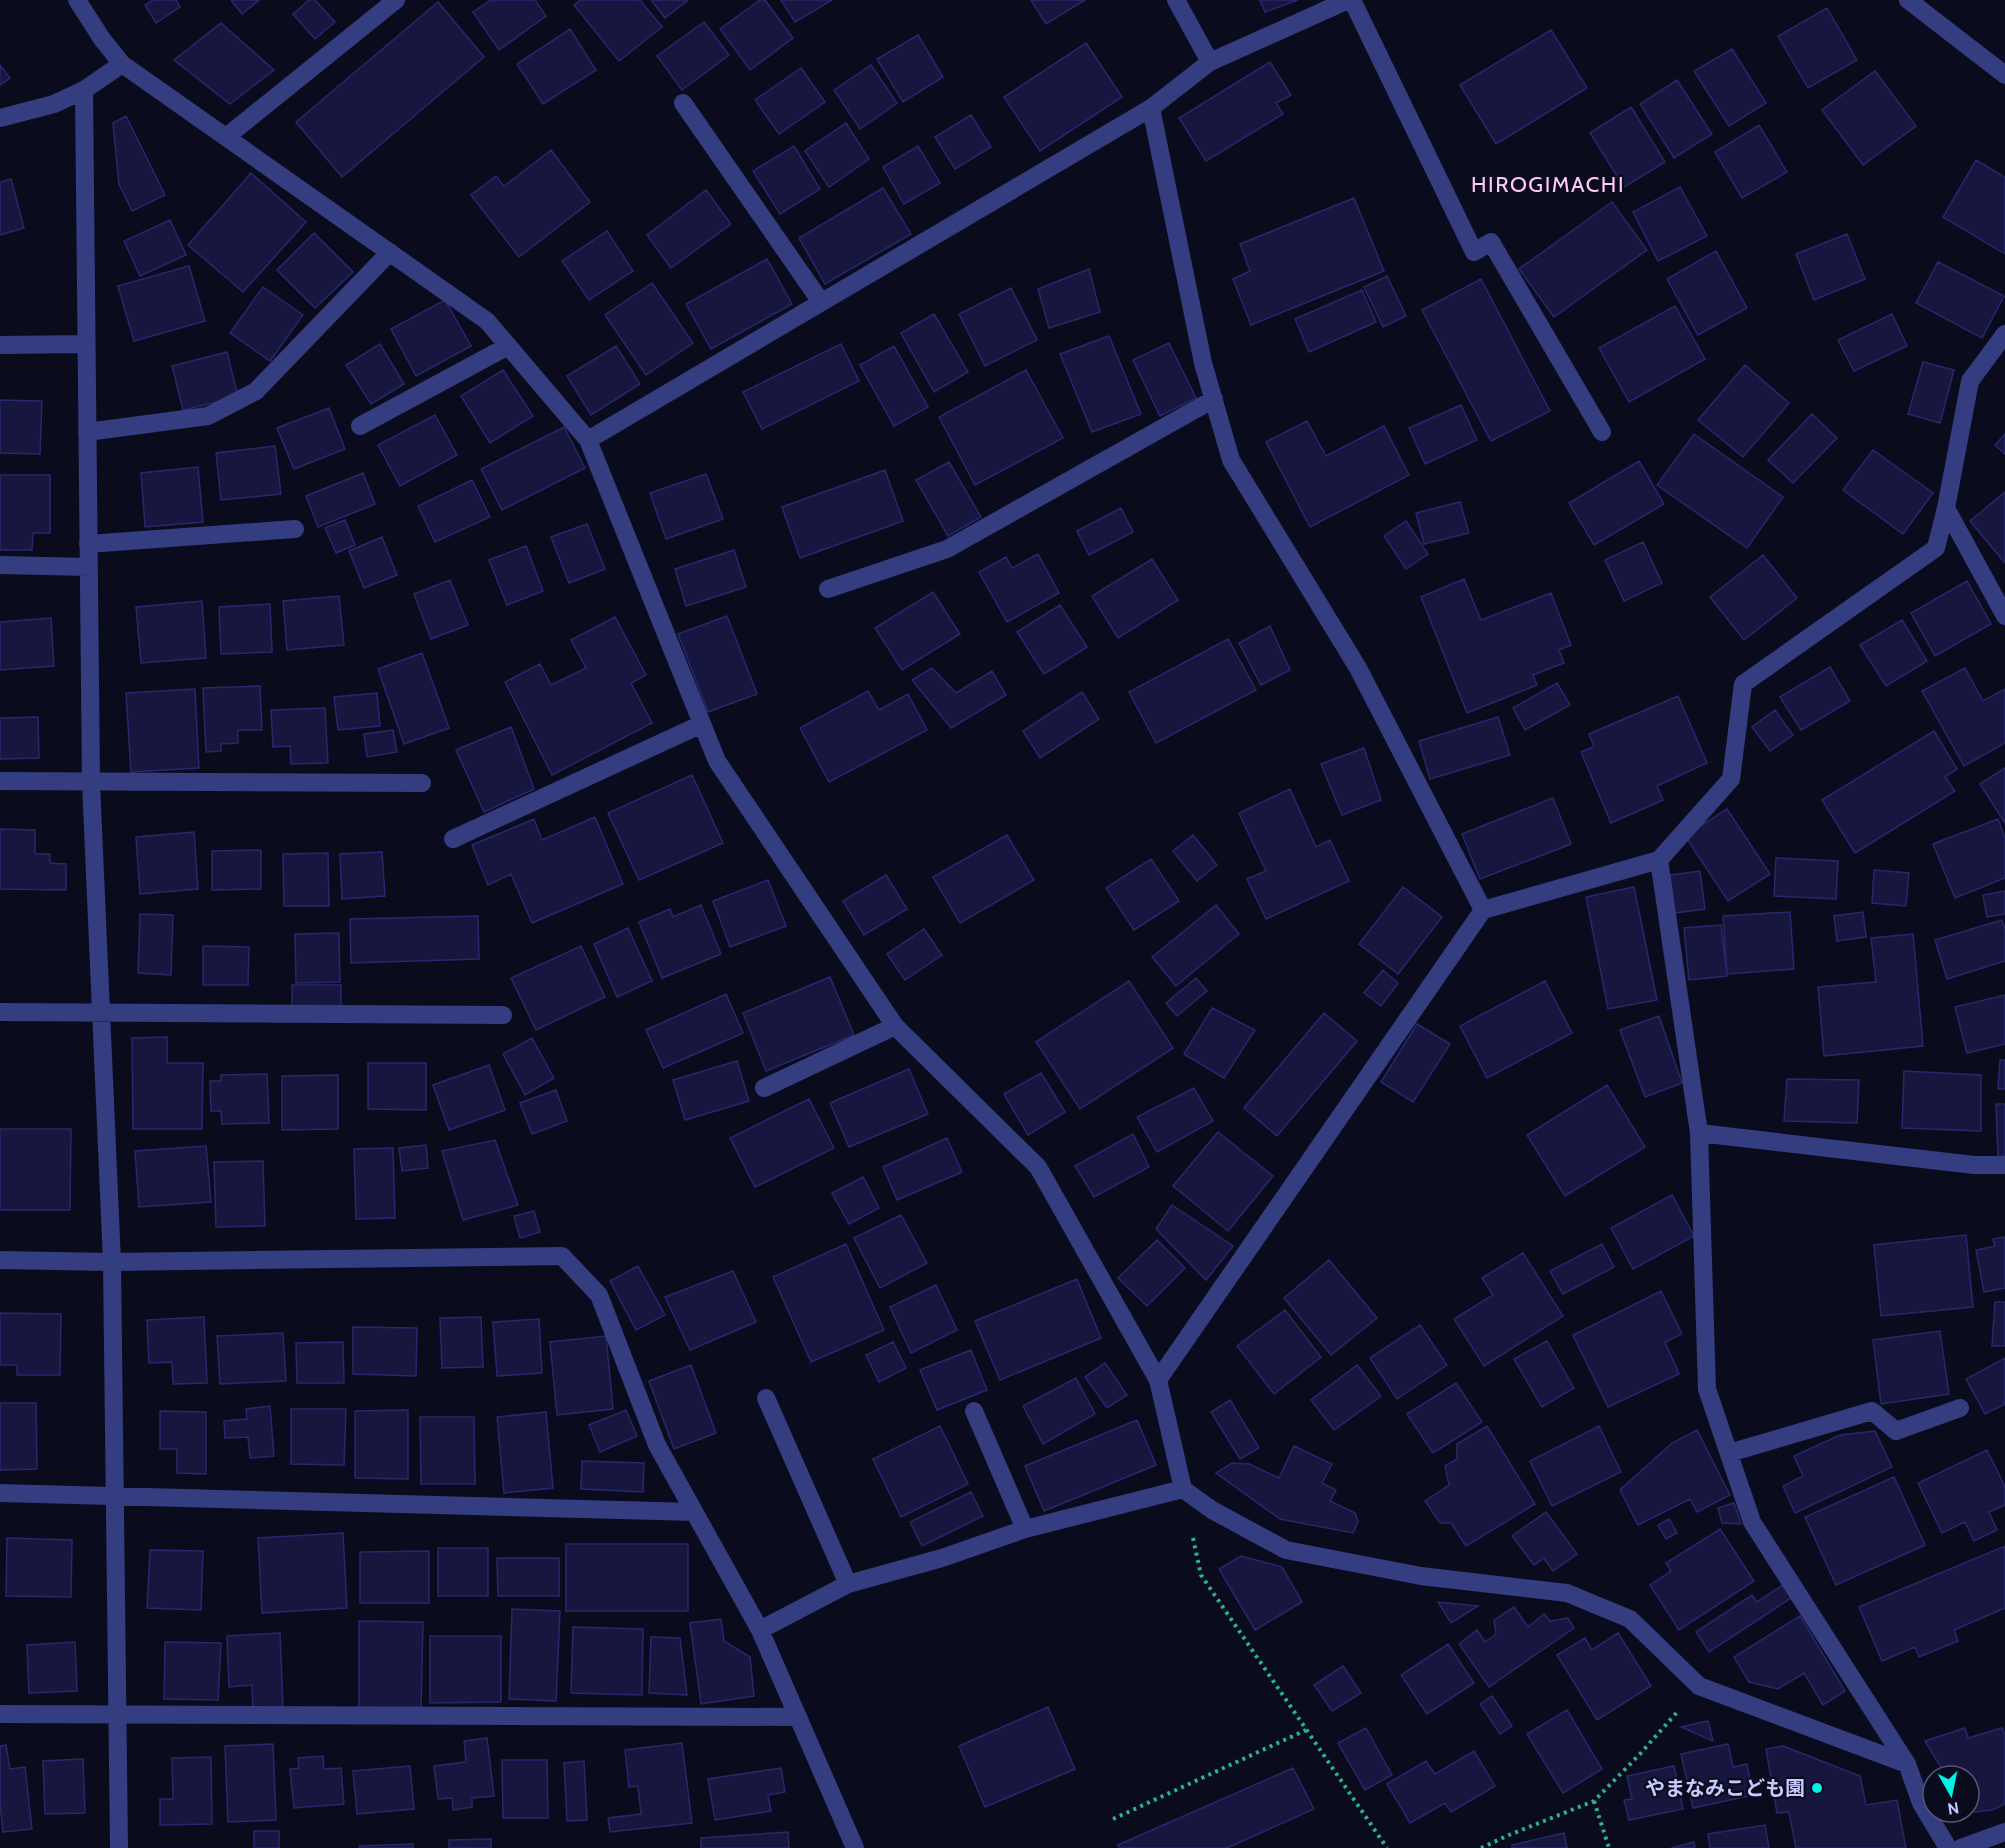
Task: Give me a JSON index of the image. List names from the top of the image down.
{
  "districts": ["HIROGIMACHI"],
  "places": ["やまなみこども園"],
  "north": "bottom"
}
